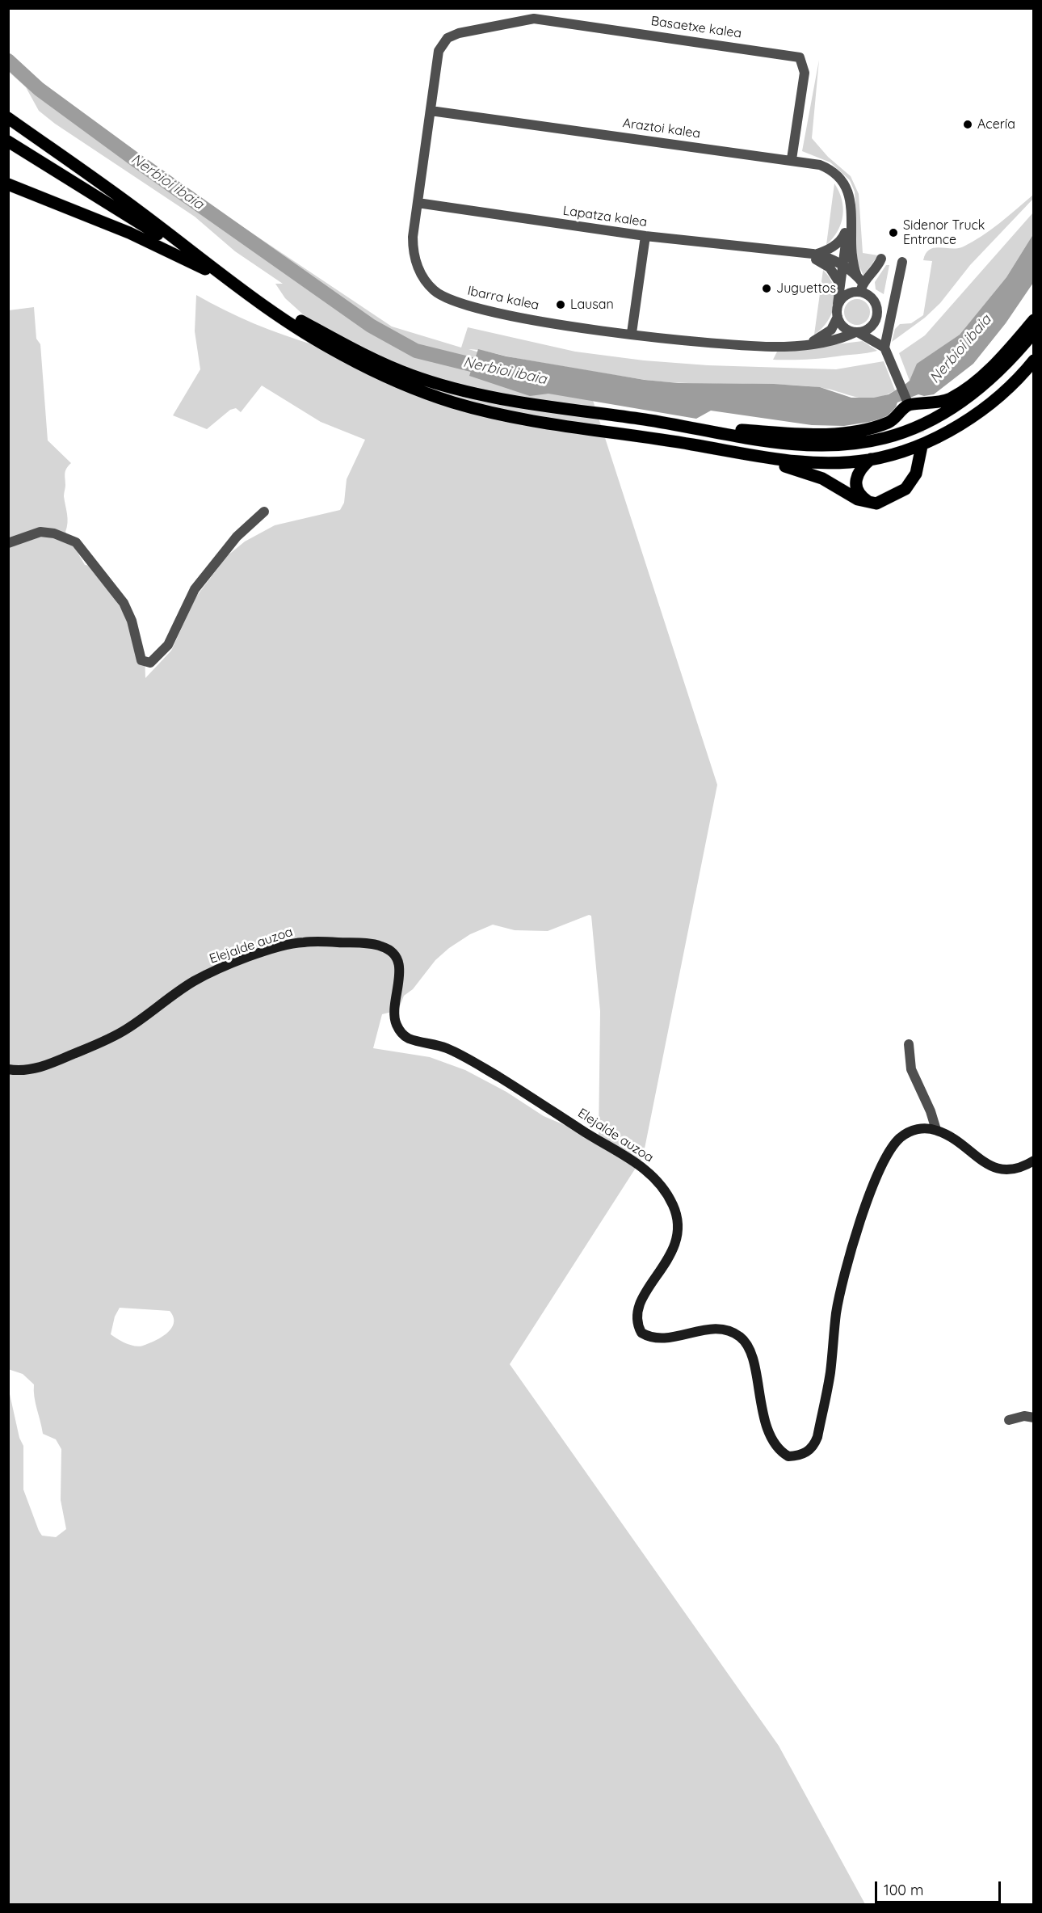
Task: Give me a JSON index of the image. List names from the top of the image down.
{
  "streets": {
    "street": [
      "Basaetxe kalea",
      "Araztoi kalea",
      "Lapatza kalea",
      "Ibarra kalea",
      "Elejalde auzoa"
    ]
  },
  "crossings": [
    ["Basaetxe kalea", "Araztoi kalea"],
    ["Basaetxe kalea", "Ibarra kalea"],
    ["Araztoi kalea", "Ibarra kalea"],
    ["Lapatza kalea", "Ibarra kalea"]
  ],
  "water": ["Nerbioi ibaia"],
  "places": [
    "Acería",
    "Sidenor Truck Entrance",
    "Juguettos",
    "Lausan"
  ],
  "scale_bar": "100 m"
}
